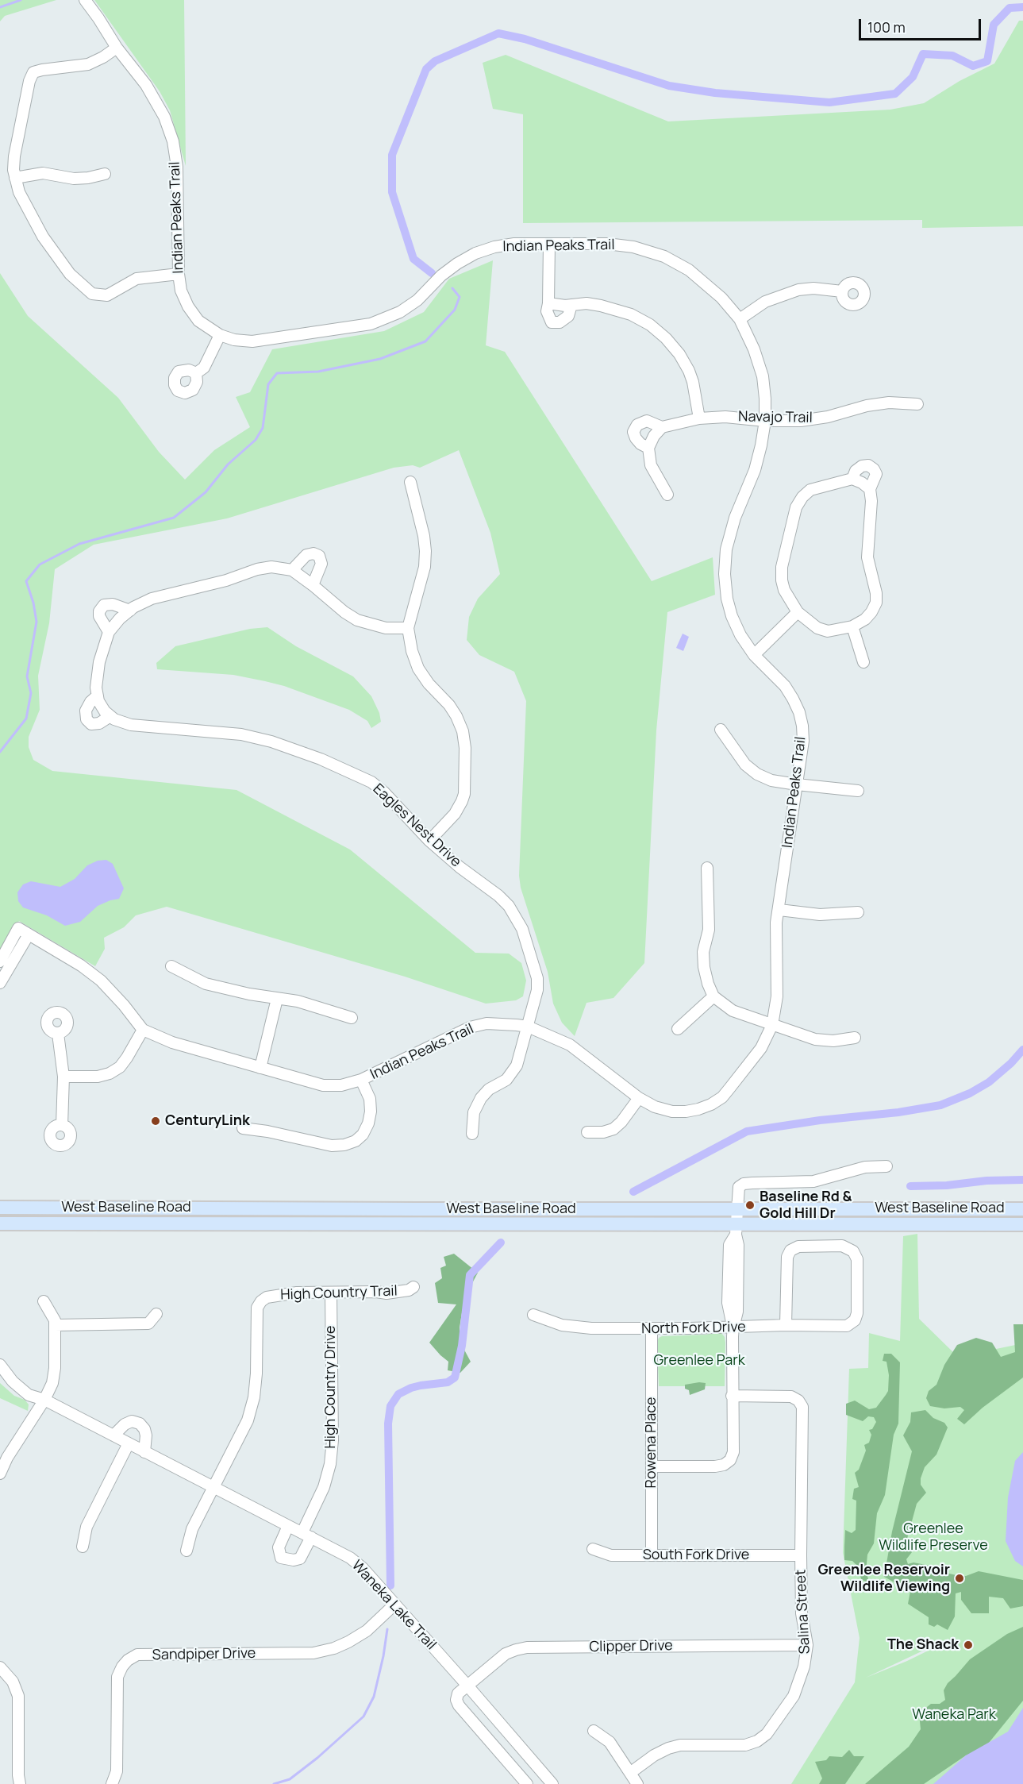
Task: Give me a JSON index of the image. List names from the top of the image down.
{
  "streets": {
    "main road": ["West Baseline Road"],
    "street": [
      "Indian Peaks Trail",
      "Navajo Trail",
      "Eagles Nest Drive",
      "High Country Trail",
      "North Fork Drive",
      "High Country Drive",
      "Rowena Place",
      "South Fork Drive",
      "Waneka Lake Trail",
      "Salina Street",
      "Clipper Drive",
      "Sandpiper Drive"
    ]
  },
  "crossings": [
    ["Indian Peaks Trail", "Navajo Trail"],
    ["Indian Peaks Trail", "Eagles Nest Drive"],
    ["High Country Trail", "High Country Drive"],
    ["High Country Trail", "Waneka Lake Trail"],
    ["North Fork Drive", "Rowena Place"],
    ["High Country Drive", "Waneka Lake Trail"],
    ["Rowena Place", "South Fork Drive"],
    ["South Fork Drive", "Salina Street"],
    ["Waneka Lake Trail", "Clipper Drive"],
    ["Waneka Lake Trail", "Sandpiper Drive"],
    ["Salina Street", "Clipper Drive"]
  ],
  "parks": ["Greenlee Park", "Greenlee Wildlife Preserve", "Waneka Park"],
  "places": [
    "CenturyLink",
    "Baseline Rd & Gold Hill Dr",
    "Greenlee Reservoir Wildlife Viewing",
    "The Shack"
  ],
  "scale_bar": "100 m"
}
